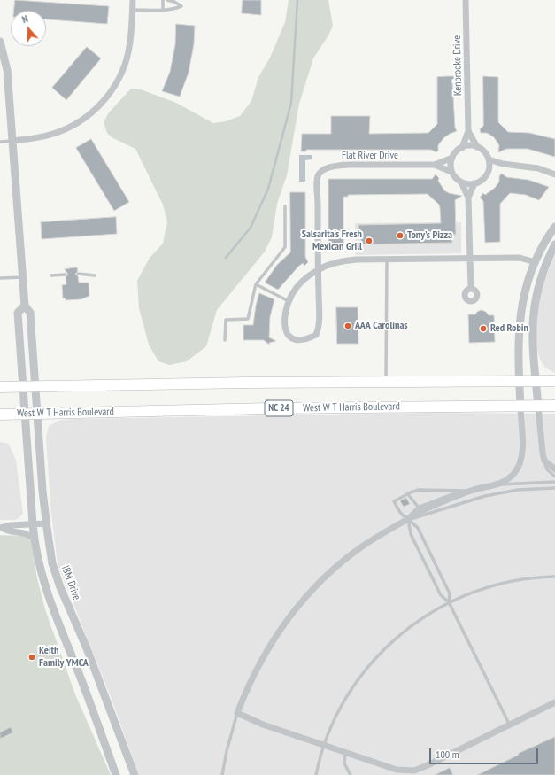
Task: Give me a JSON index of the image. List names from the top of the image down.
{
  "streets": {
    "main road": ["West W T Harris Boulevard", "NC 24"],
    "street": ["Kenbrooke Drive", "Flat River Drive", "IBM Drive"]
  },
  "crossings": [
    ["Kenbrooke Drive", "Flat River Drive"],
    ["West W T Harris Boulevard", "IBM Drive"]
  ],
  "places": [
    "Tony's Pizza",
    "Salsarita's Fresh Mexican Grill",
    "AAA Carolinas",
    "Red Robin",
    "Keith Family YMCA"
  ],
  "scale_bar": "100 m",
  "north": "top"
}
